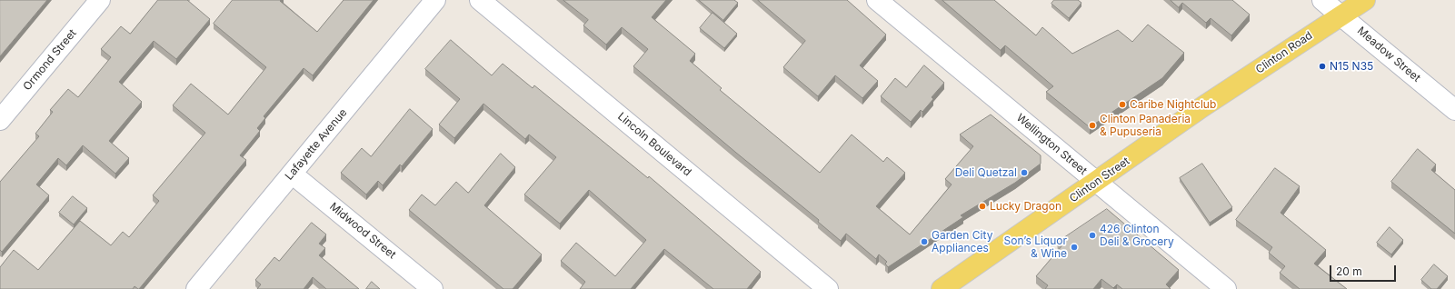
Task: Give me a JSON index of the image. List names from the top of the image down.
{
  "streets": {
    "main road": ["Clinton Road", "Clinton Street"],
    "street": [
      "Meadow Street",
      "Ormond Street",
      "Lafayette Avenue",
      "Lincoln Boulevard",
      "Wellington Street",
      "Midwood Street"
    ]
  },
  "crossings": [
    ["Clinton Road", "Meadow Street"],
    ["Clinton Road", "Clinton Street"],
    ["Lafayette Avenue", "Midwood Street"],
    ["Wellington Street", "Clinton Street"]
  ],
  "places": [
    "N15 N35",
    "Caribe Nightclub",
    "Clinton Panaderia & Pupuseria",
    "Deli Quetzal",
    "Lucky Dragon",
    "426 Clinton Deli & Grocery",
    "Garden City Appliances",
    "Son’s Liquor & Wine"
  ],
  "scale_bar": "20 m"
}
